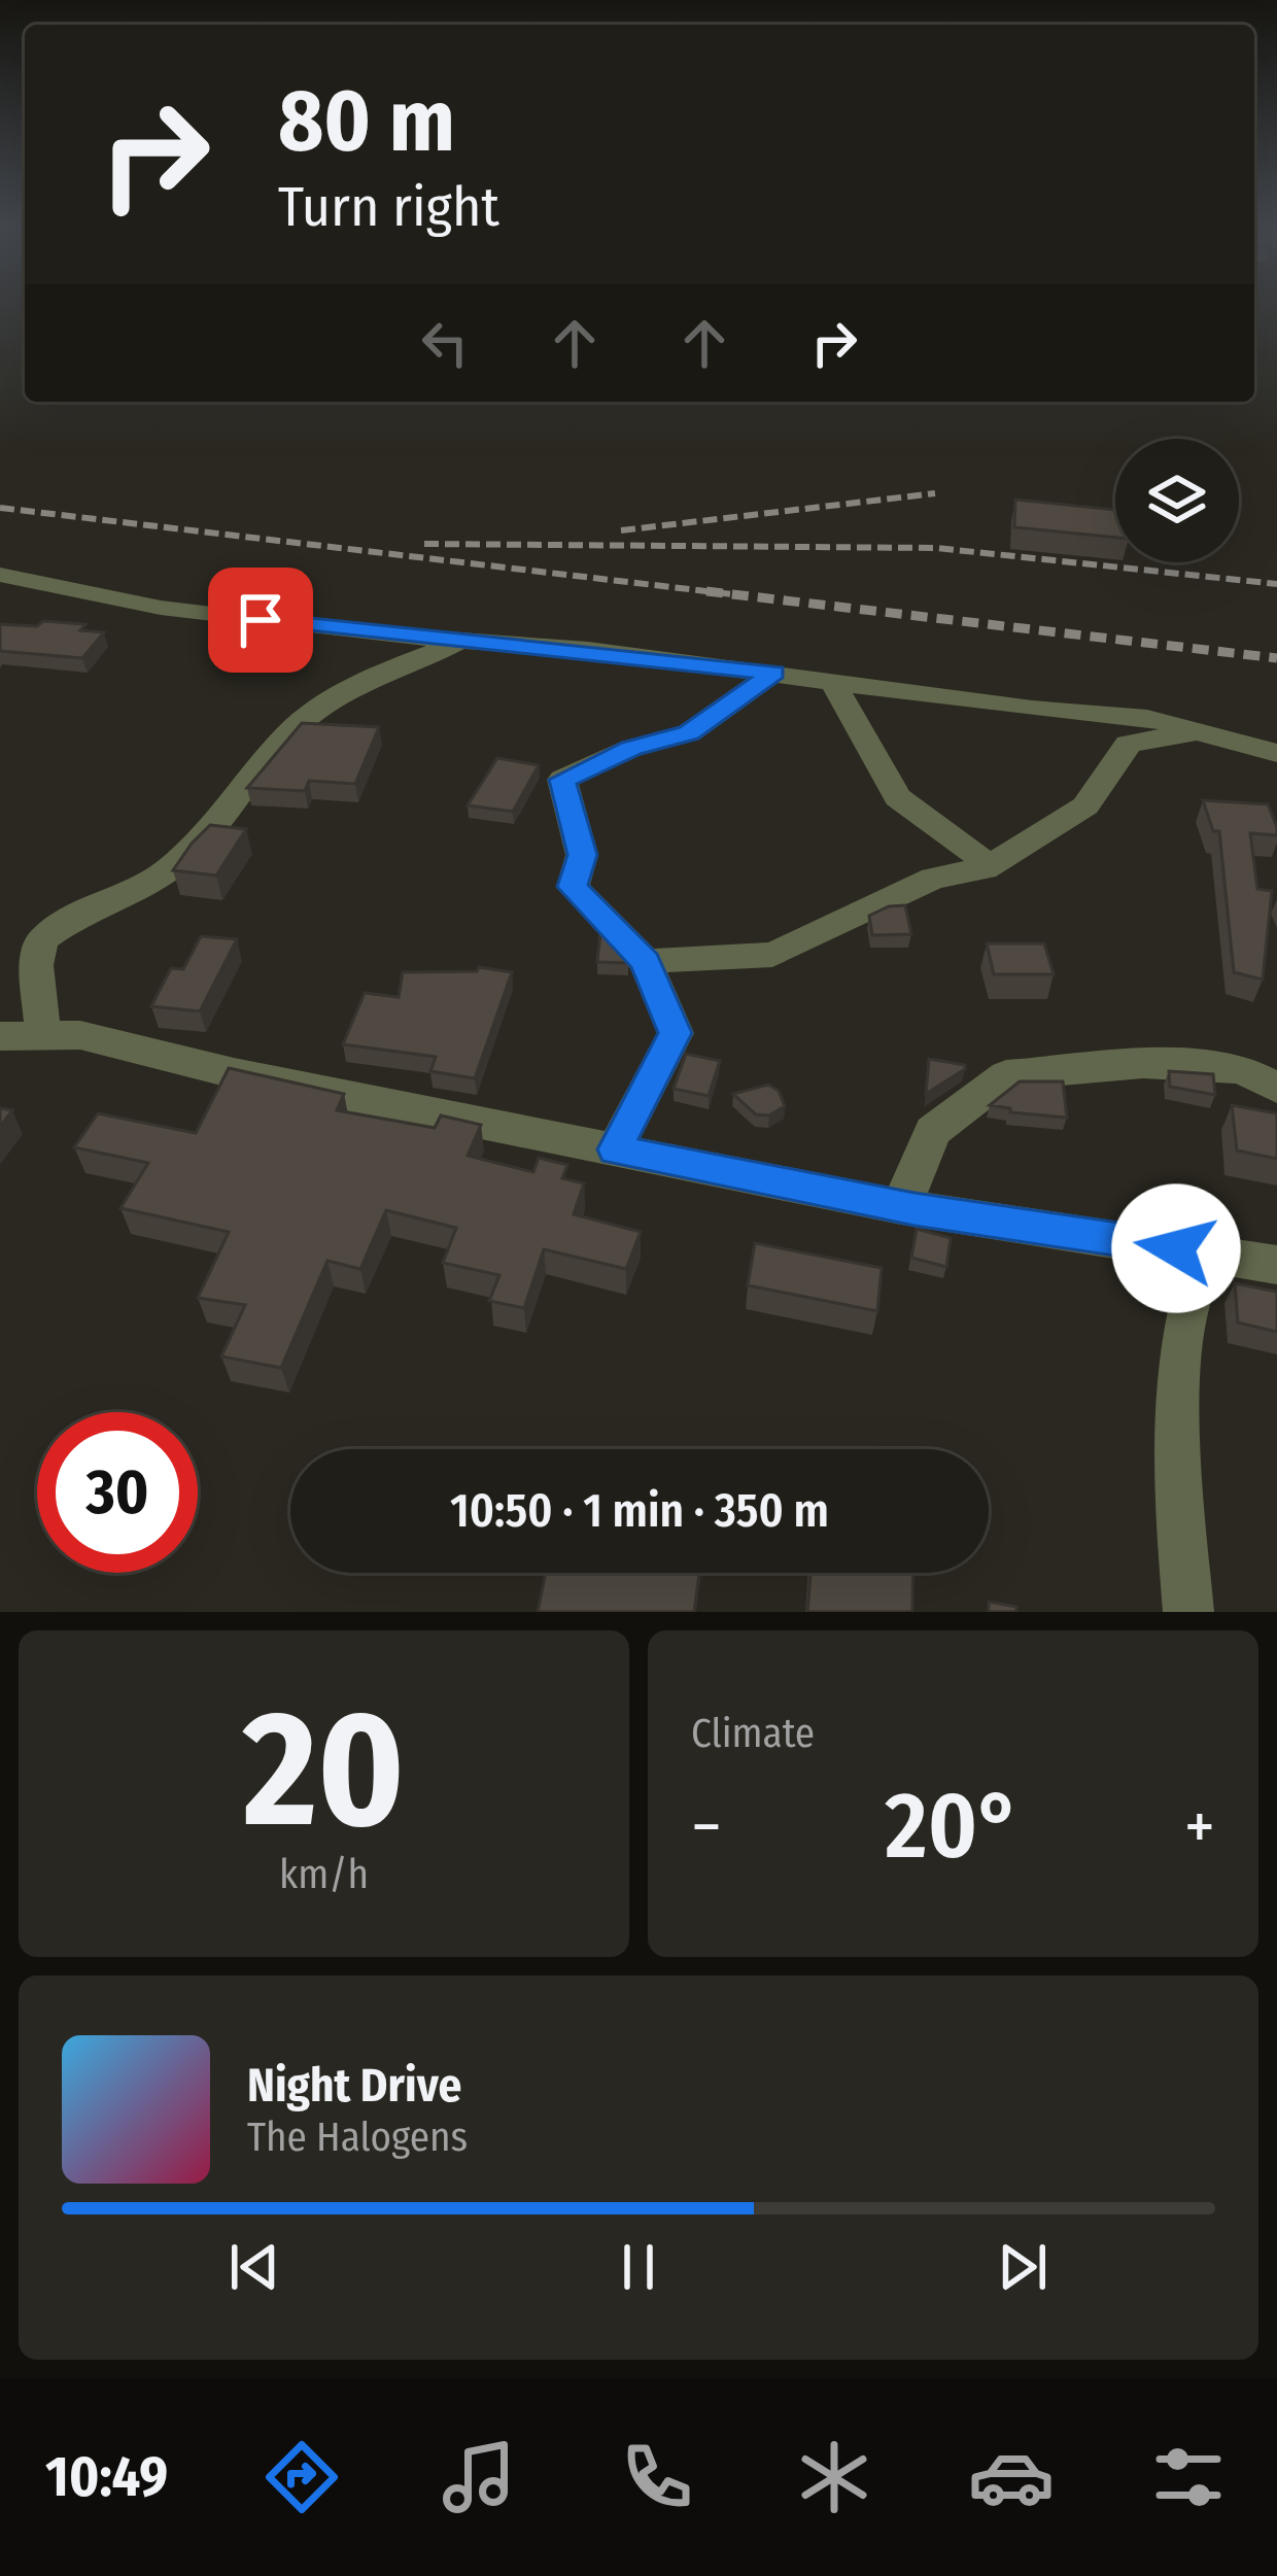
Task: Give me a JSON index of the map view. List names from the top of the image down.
{
  "page": {
    "turn": ["80 m", "Turn right"],
    "limit": "30",
    "trip": "10:50 · 1 min · 350 m",
    "tile": [
      ["20", "km/h"],
      "Climate"
    ],
    "heat": ["−", "20°", "+"],
    "song": ["Night Drive", "The Halogens"],
    "tabs": "10:49"
  }
}
